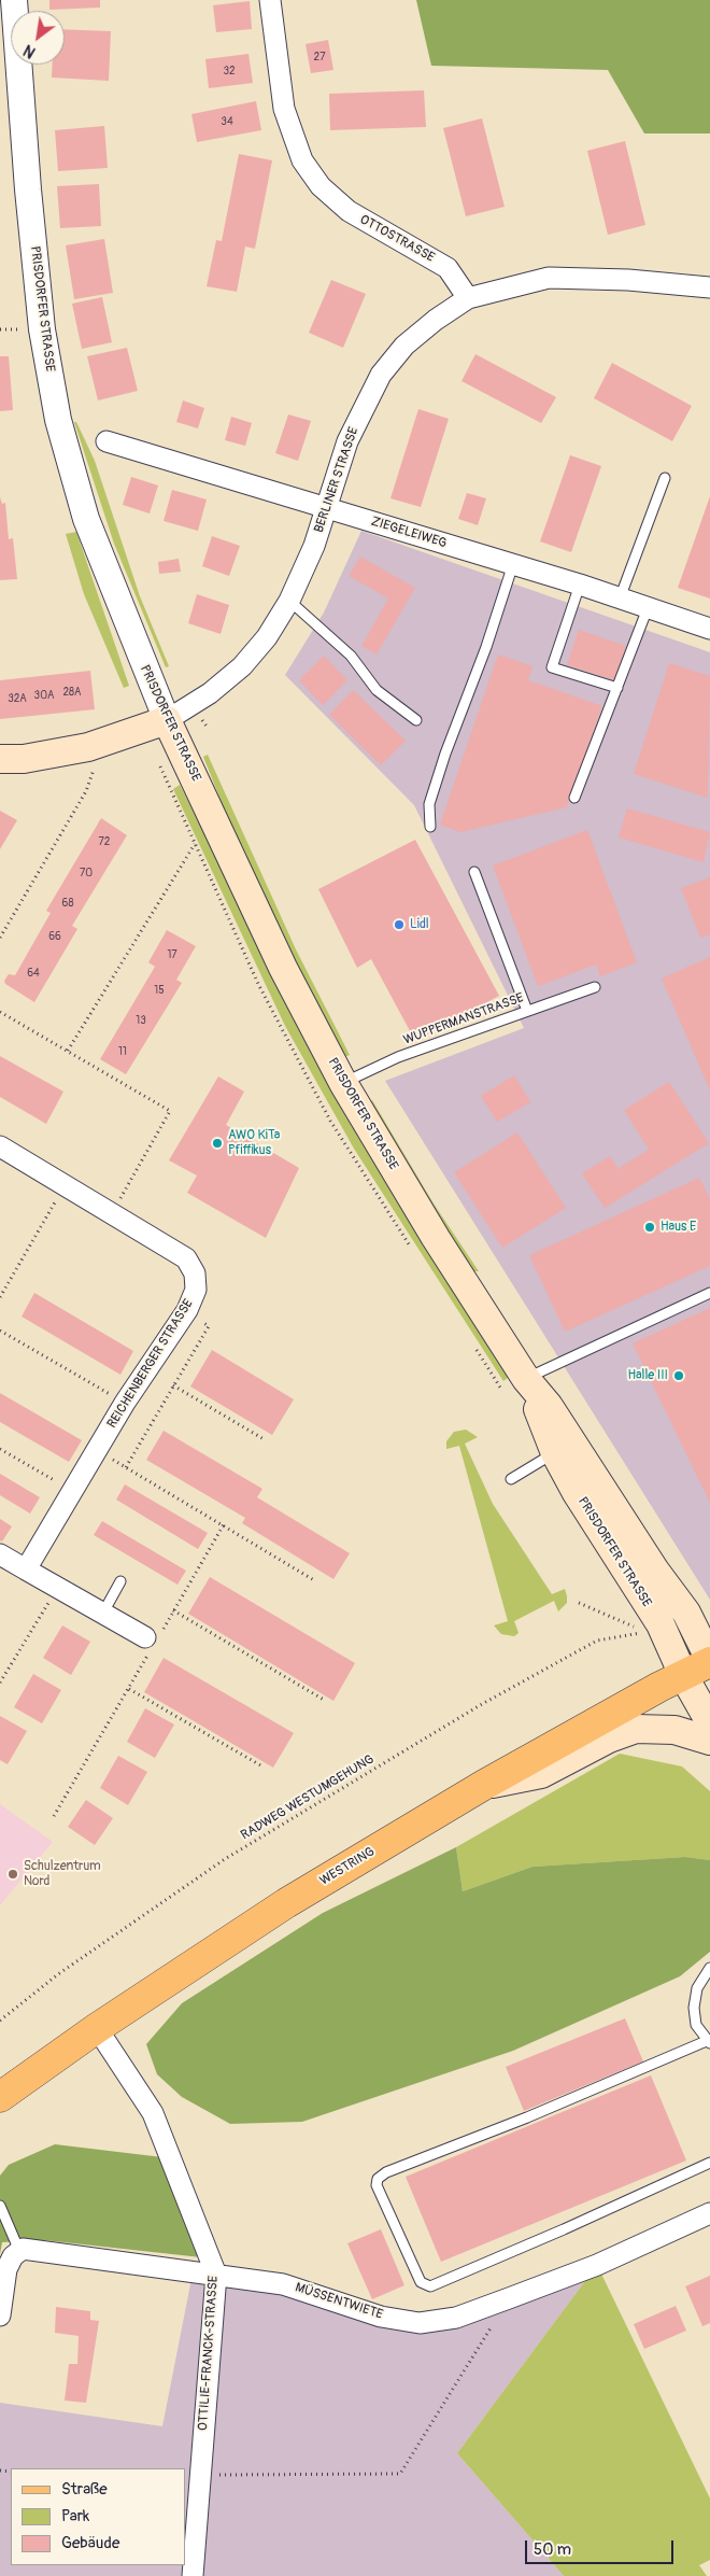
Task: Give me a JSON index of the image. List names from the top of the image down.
{
  "streets": {
    "main road": ["PRISDORFER STRASSE", "BERLINER STRASSE", "WESTRING"],
    "street": [
      "OTTOSTRASSE",
      "ZIEGELEIWEG",
      "REICHENBERGER STRASSE",
      "MÜSSENTWIETE",
      "OTTILIE-FRANCK-STRASSE"
    ],
    "lane": ["WUPPERMANSTRASSE"],
    "path": ["RADWEG WESTUMGEHUNG"]
  },
  "crossings": [
    ["OTTOSTRASSE", "BERLINER STRASSE"],
    ["PRISDORFER STRASSE", "BERLINER STRASSE"],
    ["PRISDORFER STRASSE", "WUPPERMANSTRASSE"],
    ["PRISDORFER STRASSE", "WESTRING"],
    ["BERLINER STRASSE", "ZIEGELEIWEG"],
    ["WESTRING", "OTTILIE-FRANCK-STRASSE"],
    ["MÜSSENTWIETE", "OTTILIE-FRANCK-STRASSE"]
  ],
  "places": [
    "Lidl",
    "AWO KiTa Pfiffikus",
    "Haus E",
    "Halle III",
    "Schulzentrum Nord"
  ],
  "house_numbers": [
    "27",
    "32",
    "34",
    "28A",
    "30A",
    "32A",
    "72",
    "70",
    "68",
    "66",
    "17",
    "64",
    "15",
    "13",
    "11"
  ],
  "legend": ["Straße", "Park", "Gebäude"],
  "scale_bar": "50 m",
  "north": "bottom left"
}
